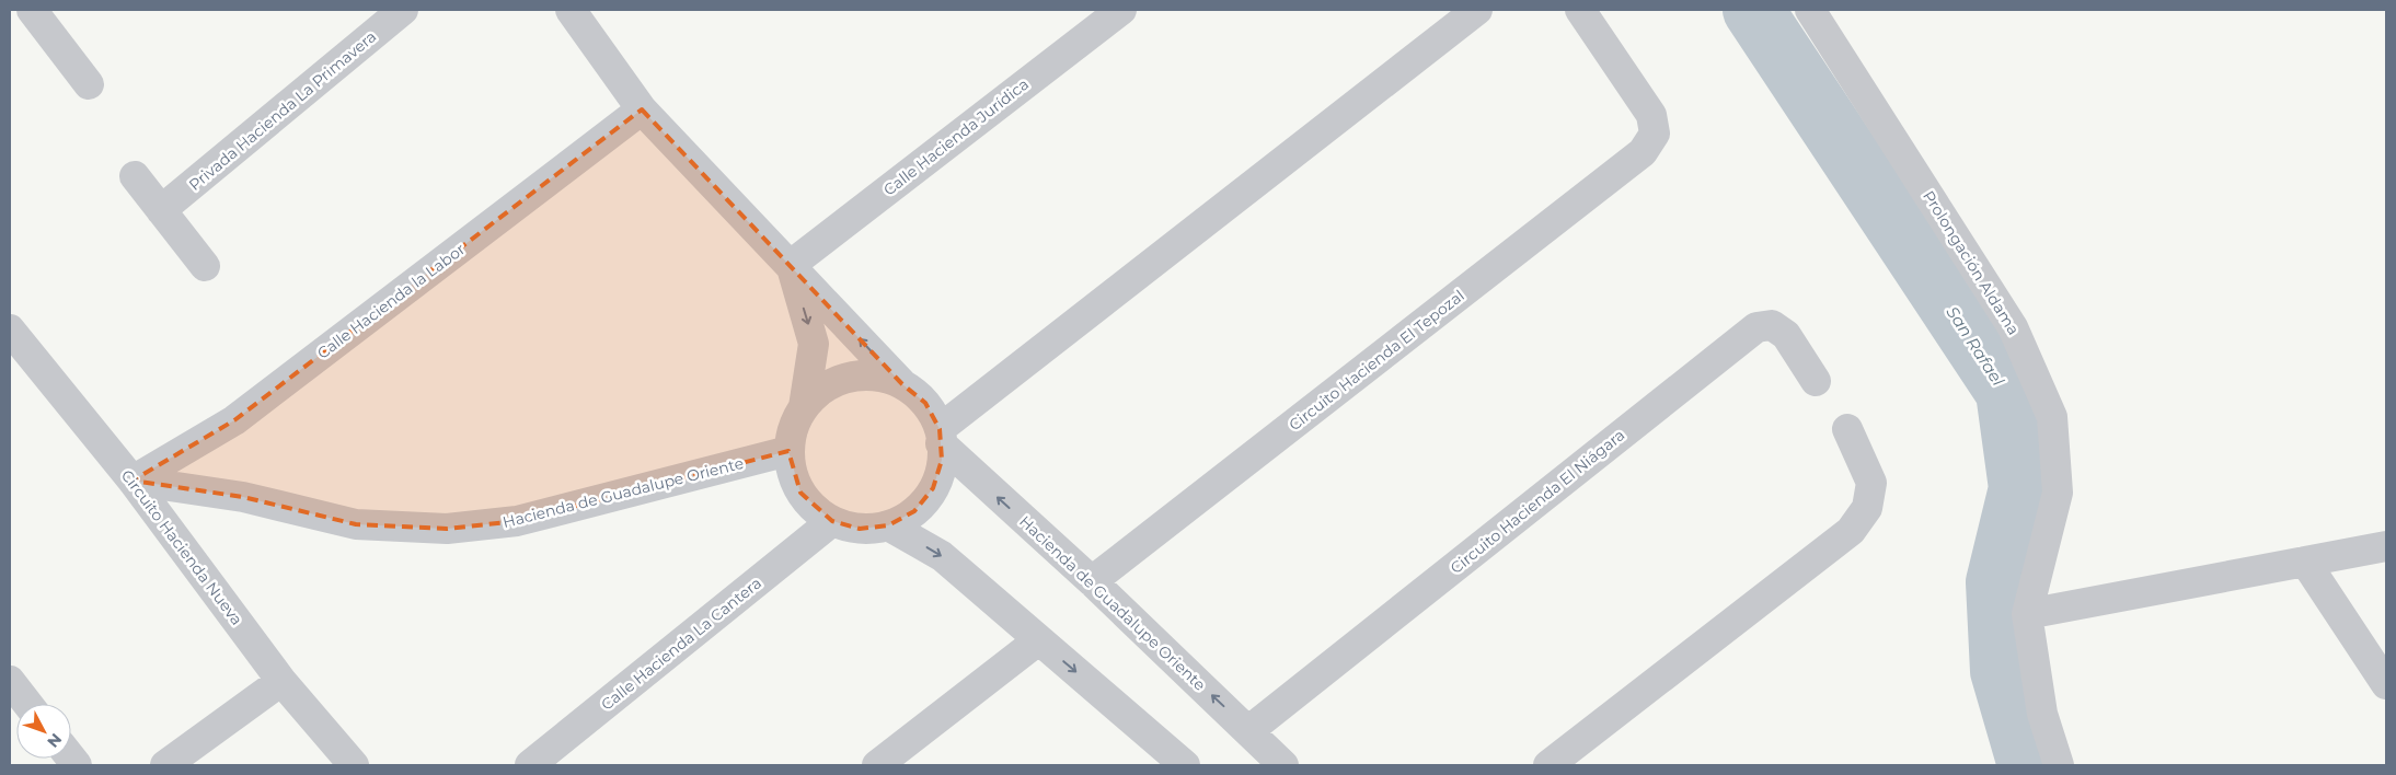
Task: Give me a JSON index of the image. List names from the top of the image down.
{
  "streets": {
    "street": [
      "Privada Hacienda La Primavera",
      "Calle Hacienda Jurídica",
      "Prolongación Aldama",
      "Calle Hacienda la Labor",
      "Circuito Hacienda El Tepozal",
      "Hacienda de Guadalupe Oriente",
      "Circuito Hacienda El Niágara",
      "Circuito Hacienda Nueva",
      "Calle Hacienda La Cantera"
    ]
  },
  "crossings": [
    ["Calle Hacienda la Labor", "Hacienda de Guadalupe Oriente"],
    ["Calle Hacienda la Labor", "Circuito Hacienda Nueva"],
    ["Circuito Hacienda El Tepozal", "Hacienda de Guadalupe Oriente"],
    ["Hacienda de Guadalupe Oriente", "Circuito Hacienda El Niágara"],
    ["Hacienda de Guadalupe Oriente", "Circuito Hacienda Nueva"],
    ["Hacienda de Guadalupe Oriente", "Calle Hacienda La Cantera"]
  ],
  "water": ["San Rafael"],
  "north": "bottom right"
}
